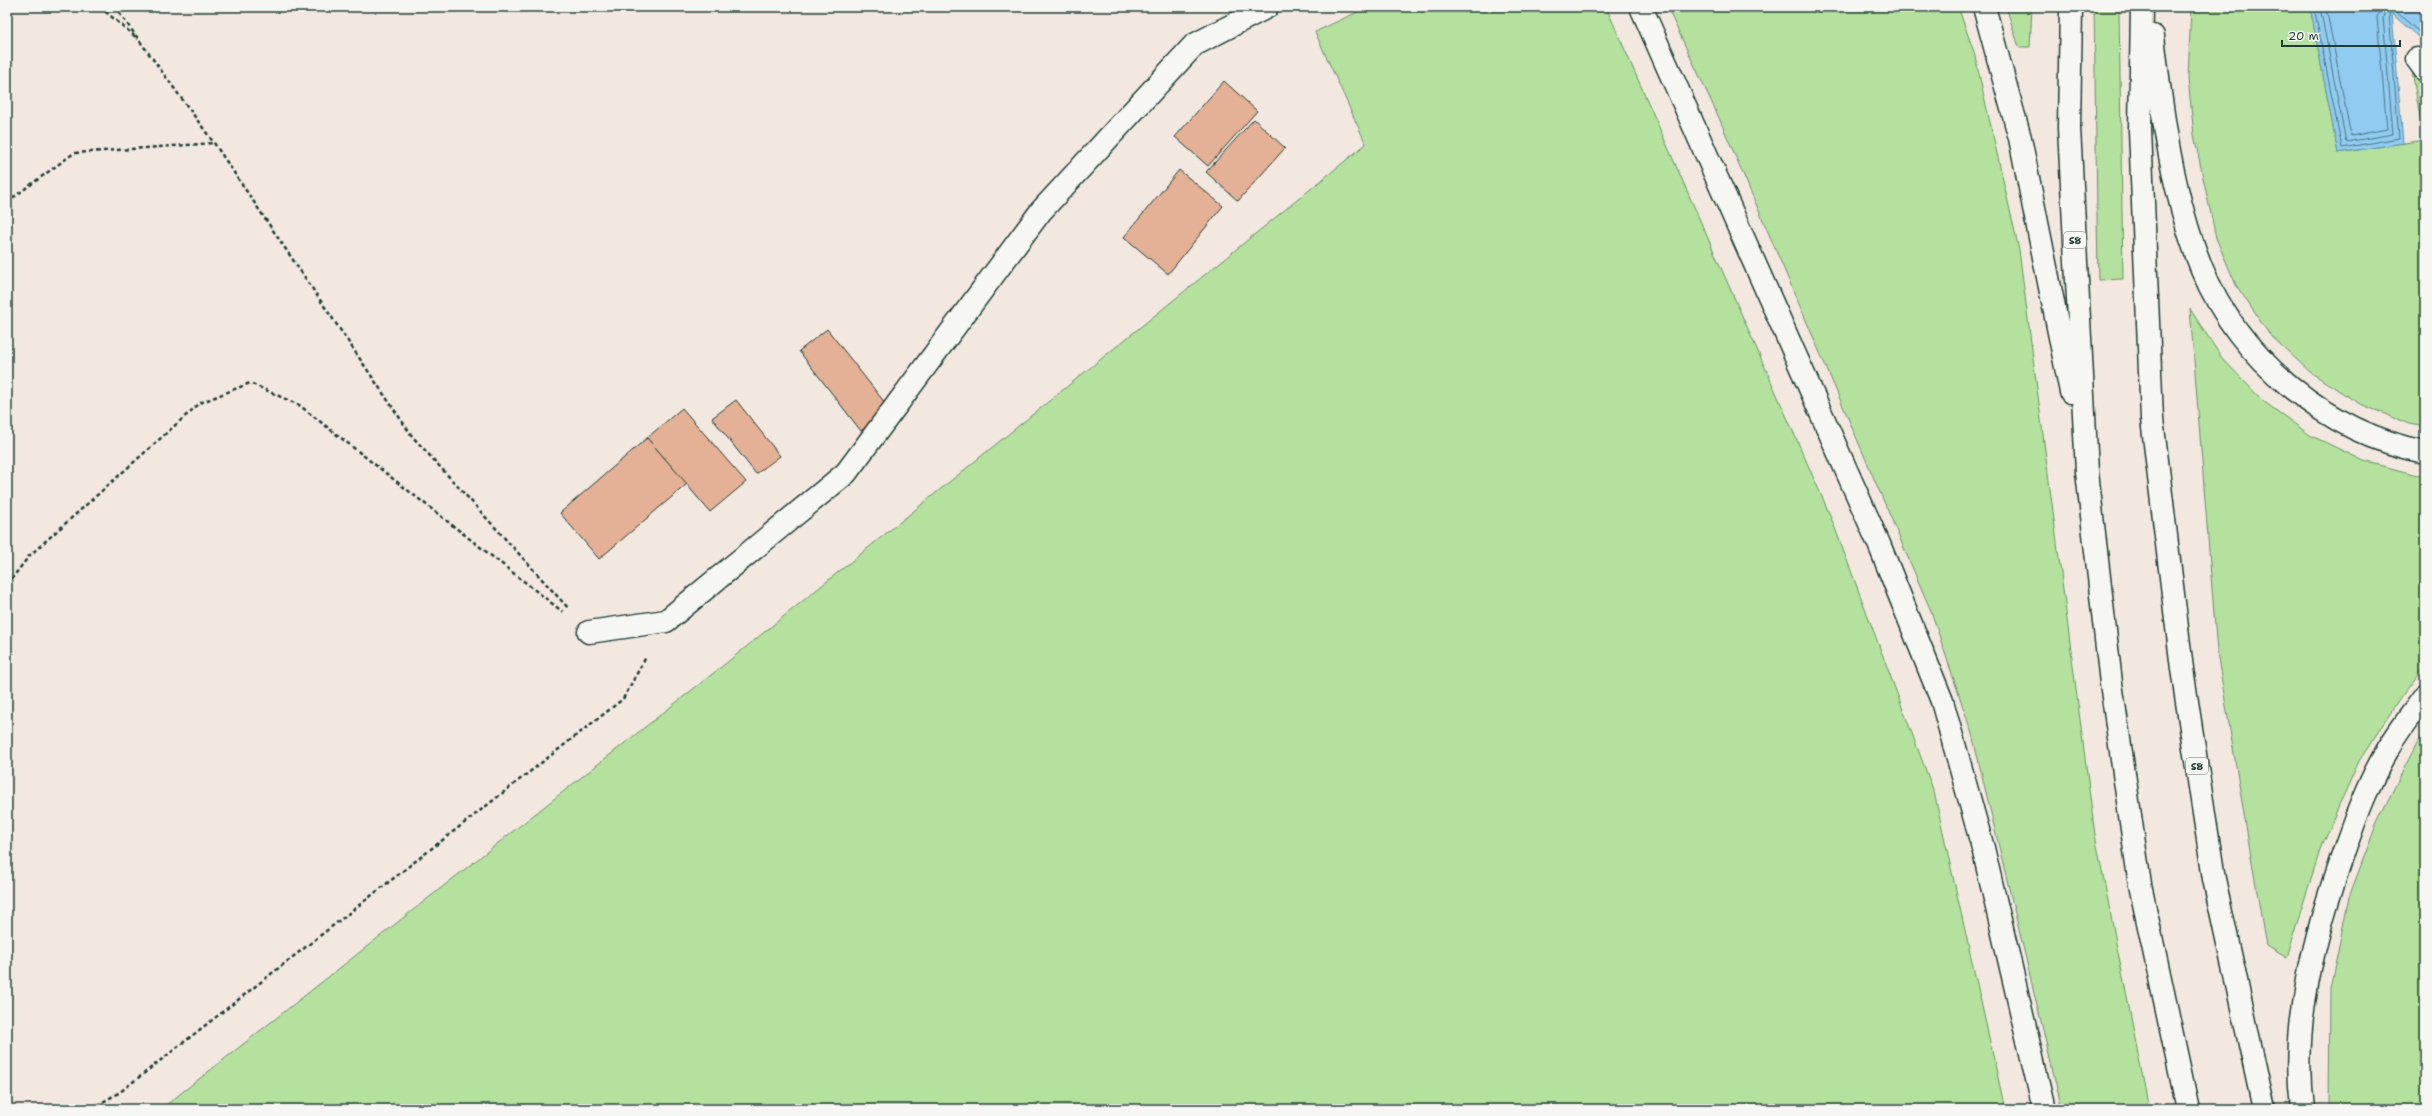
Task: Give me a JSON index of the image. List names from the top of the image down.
{
  "streets": {
    "main road": ["S8"]
  },
  "scale_bar": "20 m"
}
